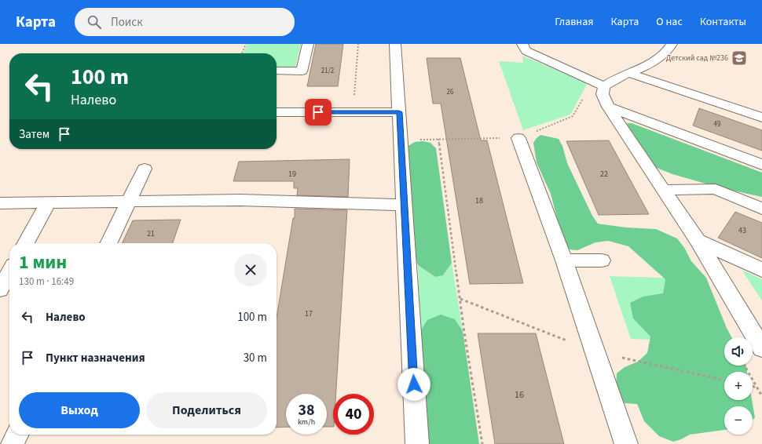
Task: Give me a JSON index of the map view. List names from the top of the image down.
{
  "places": {
    "school or university": ["Детский сад №236"]
  },
  "house_numbers": [
    "21/2",
    "26",
    "49",
    "19",
    "22",
    "18",
    "43",
    "21",
    "17",
    "16"
  ],
  "page": {
    "header": "Карта",
    "search": "Поиск",
    "nav": [
      "Главная",
      "Карта",
      "О нас",
      "Контакты"
    ],
    "turn": ["100 m", "Налево"],
    "then": "Затем",
    "heading": ["1 мин", "130 m · 16:49"],
    "list": [
      {
        "name": "Налево",
        "value": "100 m"
      },
      {
        "name": "Пункт назначения",
        "value": "30 m"
      }
    ],
    "map_buttons": ["+", "−"],
    "buttons": ["Выход", "Поделиться"],
    "speed": "38 km/h",
    "limit": "40"
  }
}
